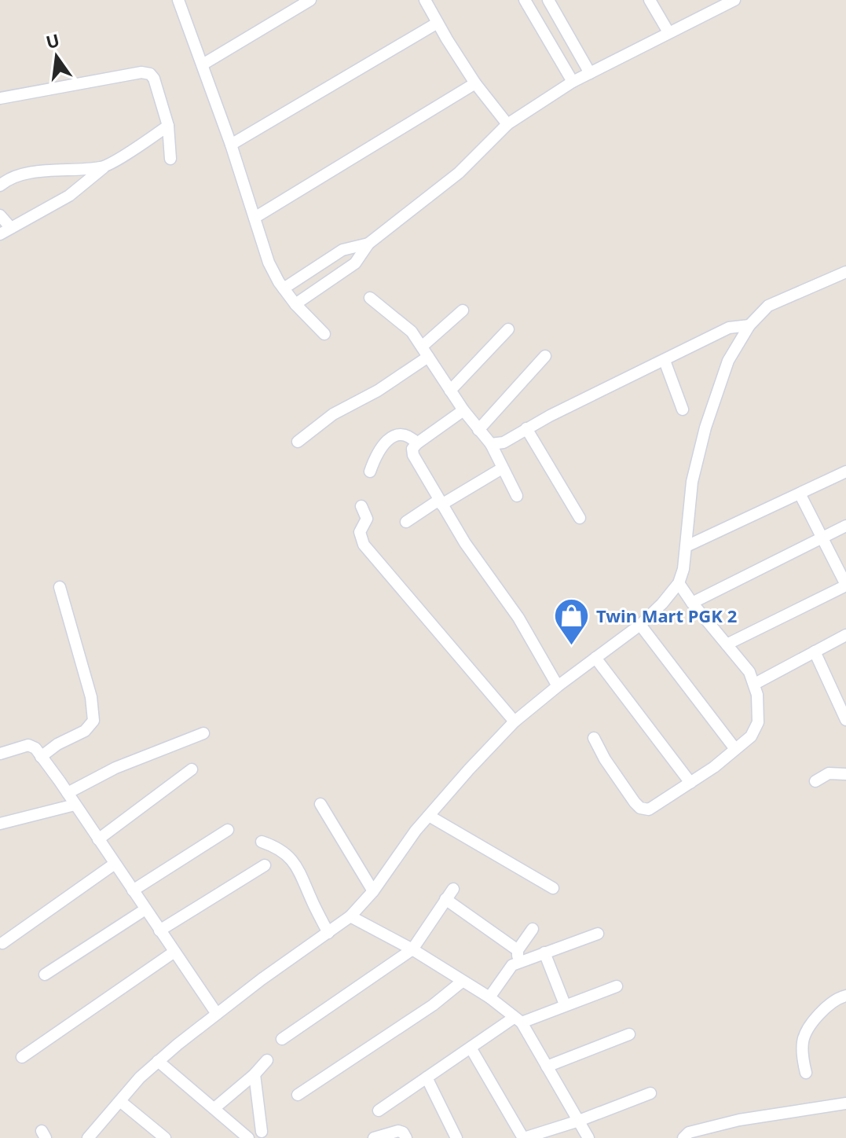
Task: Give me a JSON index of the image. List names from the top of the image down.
{
  "places": {
    "shop": ["Twin Mart PGK 2"]
  },
  "north": "top"
}
